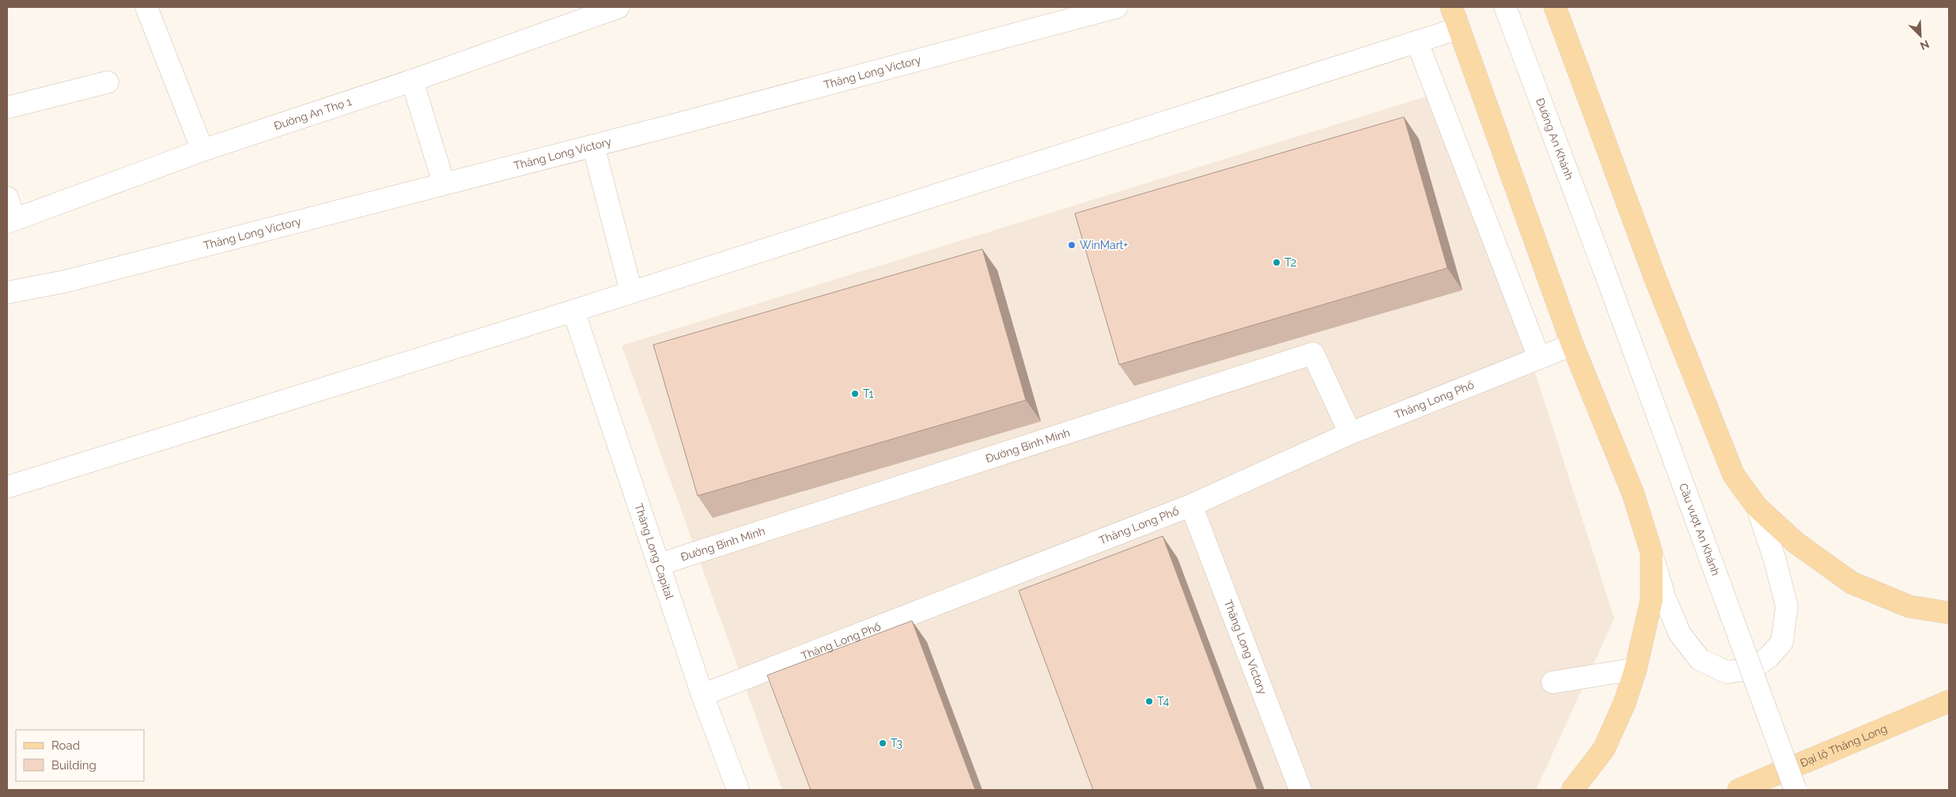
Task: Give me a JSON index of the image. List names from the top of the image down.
{
  "streets": {
    "main road": ["Đại lộ Thăng Long"],
    "street": [
      "Thăng Long Victory",
      "Đường An Thọ 1",
      "Đường An Khánh",
      "Thăng Long Phố",
      "Đường Bình Minh",
      "Cầu vượt An Khánh",
      "Thăng Long Capital"
    ]
  },
  "crossings": [
    ["Thăng Long Victory", "Thăng Long Phố"],
    ["Đường An Khánh", "Cầu vượt An Khánh"],
    ["Thăng Long Phố", "Đường Bình Minh"],
    ["Thăng Long Phố", "Thăng Long Capital"],
    ["Đường Bình Minh", "Thăng Long Capital"]
  ],
  "places": [
    "WinMart+",
    "T2",
    "T1",
    "T4",
    "T3"
  ],
  "legend": ["Road", "Building"],
  "north": "bottom right"
}
